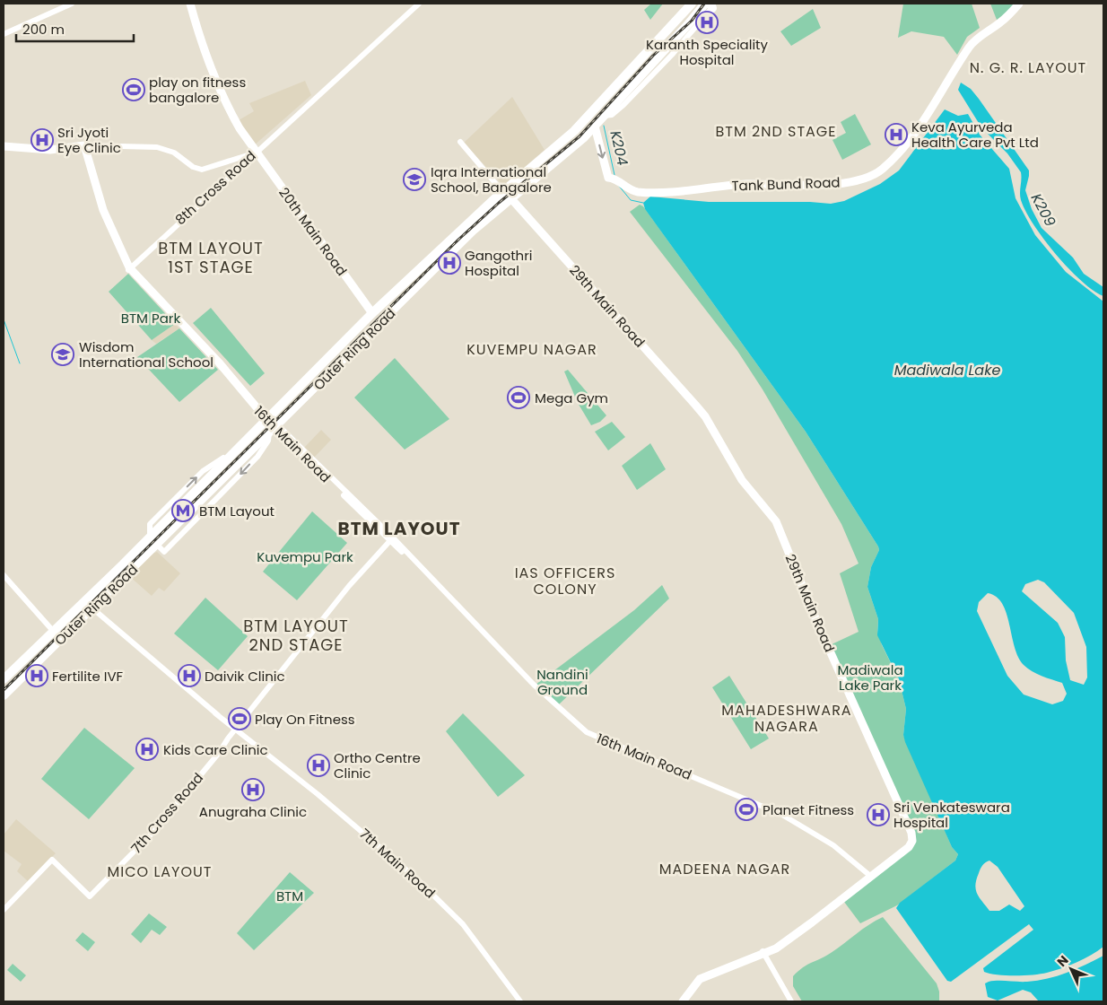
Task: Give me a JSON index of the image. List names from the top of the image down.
{
  "streets": {
    "highway": ["Outer Ring Road"],
    "main road": [
      "Tank Bund Road",
      "20th Main Road",
      "29th Main Road",
      "16th Main Road"
    ],
    "street": ["8th Cross Road", "7th Cross Road", "7th Main Road"]
  },
  "crossings": [
    ["Tank Bund Road", "Outer Ring Road"],
    ["8th Cross Road", "20th Main Road"],
    ["8th Cross Road", "16th Main Road"],
    ["20th Main Road", "Outer Ring Road"],
    ["29th Main Road", "Outer Ring Road"],
    ["29th Main Road", "16th Main Road"],
    ["Outer Ring Road", "16th Main Road"],
    ["Outer Ring Road", "7th Main Road"],
    ["16th Main Road", "7th Cross Road"],
    ["7th Cross Road", "7th Main Road"]
  ],
  "districts": [
    "N. G. R. LAYOUT",
    "BTM 2ND STAGE",
    "BTM LAYOUT 1ST STAGE",
    "KUVEMPU NAGAR",
    "BTM LAYOUT",
    "IAS OFFICERS COLONY",
    "BTM LAYOUT 2ND STAGE",
    "MAHADESHWARA NAGARA",
    "MADEENA NAGAR",
    "MICO LAYOUT"
  ],
  "water": ["K204", "K209", "Madiwala Lake"],
  "parks": [
    "BTM Park",
    "Kuvempu Park",
    "Madiwala Lake Park",
    "Nandini Ground",
    "BTM"
  ],
  "places": {
    "hospital": [
      "Karanth Speciality Hospital",
      "Keva Ayurveda Health Care Pvt Ltd",
      "Sri Jyoti Eye Clinic",
      "Gangothri Hospital",
      "Fertilite IVF",
      "Daivik Clinic",
      "Kids Care Clinic",
      "Ortho Centre Clinic",
      "Anugraha Clinic",
      "Sri Venkateswara Hospital"
    ],
    "sports": [
      "play on fitness bangalore",
      "Mega Gym",
      "Play On Fitness",
      "Planet Fitness"
    ],
    "school or university": ["Iqra International School, Bangalore", "Wisdom International School"],
    "metro station": ["BTM Layout"]
  },
  "scale_bar": "200 m",
  "north": "top left"
}
